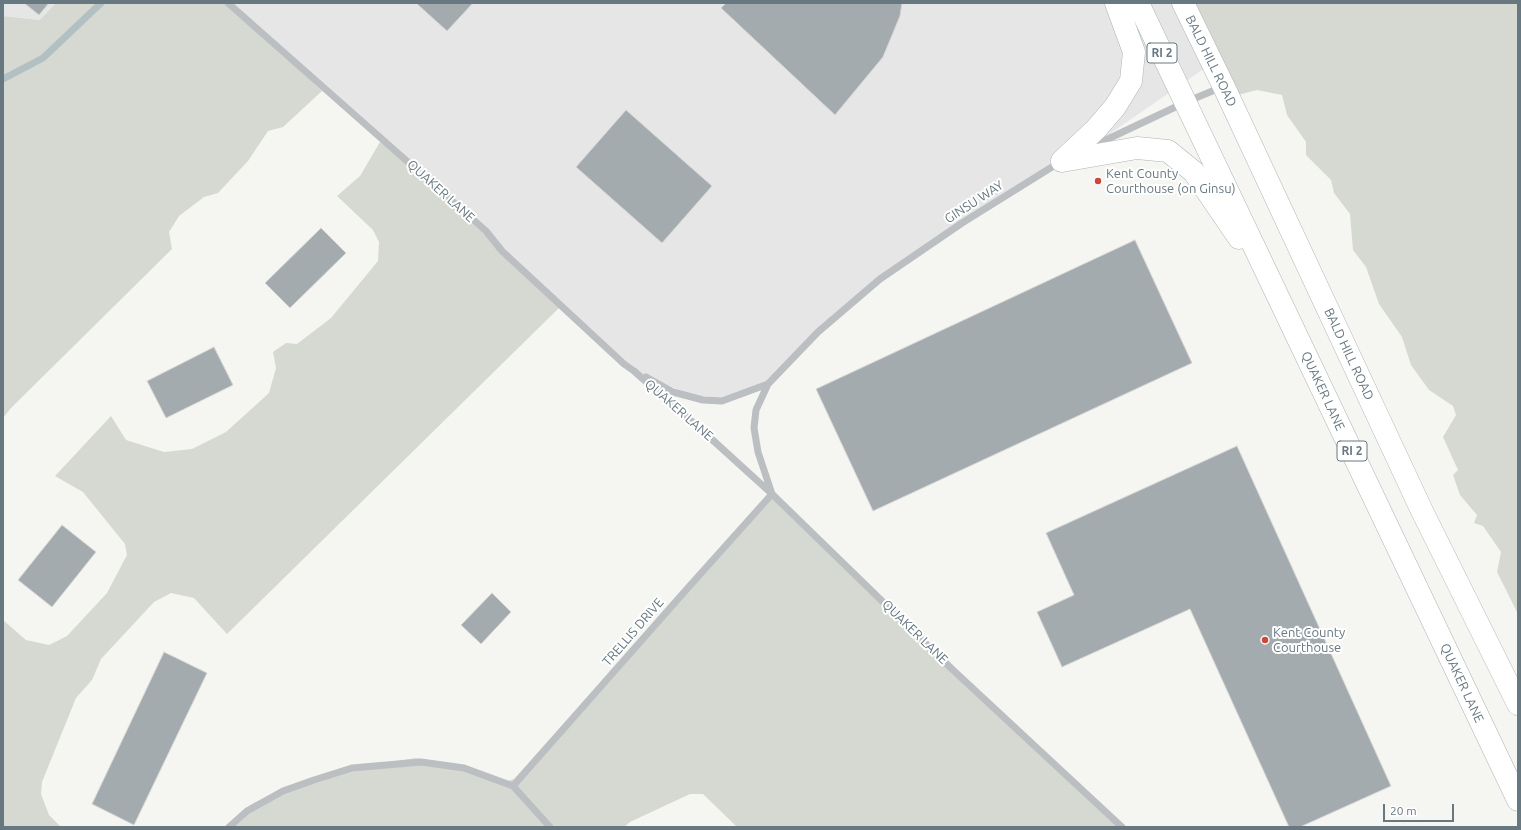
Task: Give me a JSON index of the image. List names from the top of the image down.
{
  "streets": {
    "main road": ["RI 2", "BALD HILL ROAD", "QUAKER LANE"],
    "street": ["GINSU WAY", "TRELLIS DRIVE"]
  },
  "crossings": [
    ["BALD HILL ROAD", "GINSU WAY"],
    ["QUAKER LANE", "GINSU WAY"],
    ["QUAKER LANE", "TRELLIS DRIVE"],
    ["GINSU WAY", "TRELLIS DRIVE"]
  ],
  "places": ["Kent County Courthouse (on Ginsu)", "Kent County Courthouse"],
  "scale_bar": "20 m"
}
